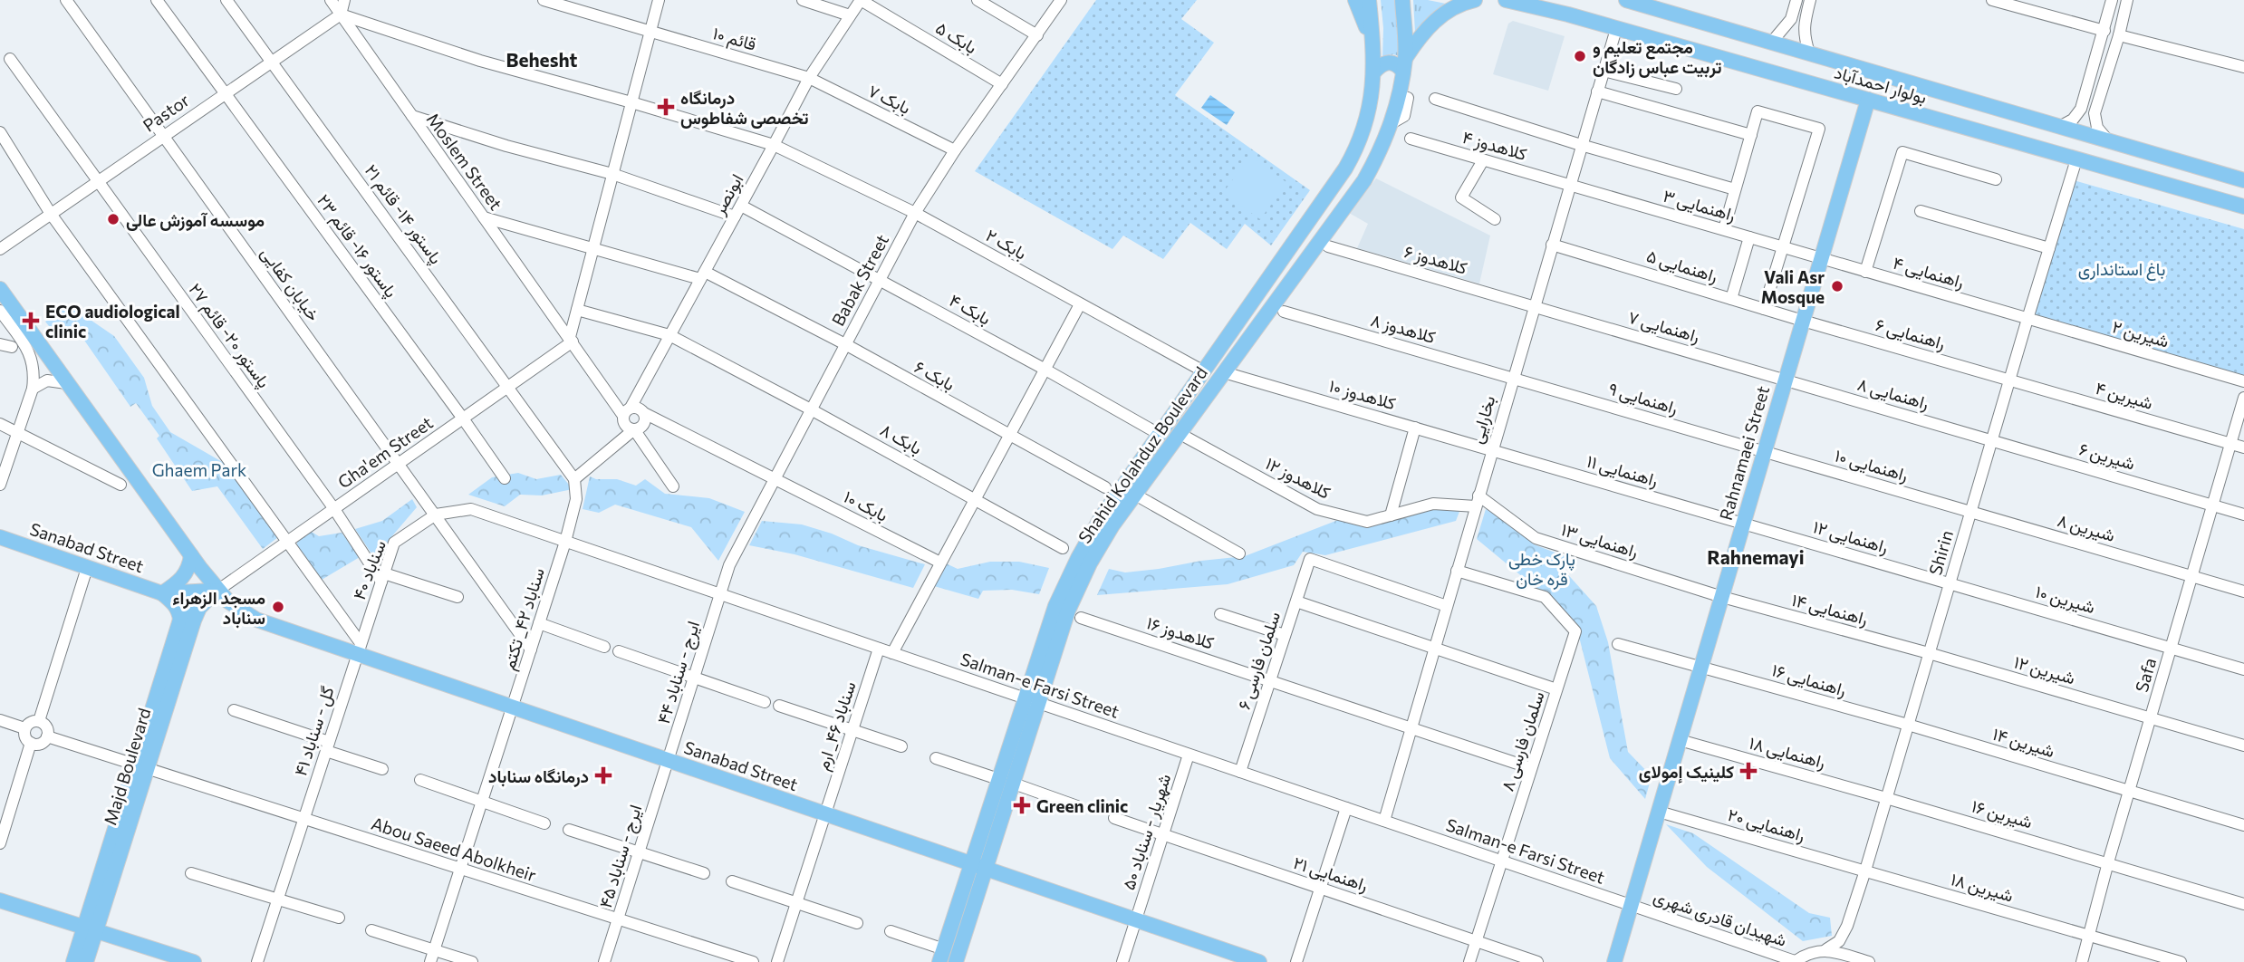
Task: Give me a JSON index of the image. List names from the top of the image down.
{
  "streets": {
    "main road": [
      "بولوار احمدآباد",
      "Rahnamaei Street",
      "Shahid Kolahduz Boulevard",
      "Sanabad Street",
      "Majd Boulevard"
    ],
    "street": [
      "بابک ۵",
      "قائم ۱۰",
      "بابک ۷",
      "Pastor",
      "کلاهدوز ۴",
      "Moslem Street",
      "ابونصر",
      "راهنمایی ۳",
      "پاستور ۱۴- قائم ۲۱",
      "بابک ۲",
      "پاستور ۱۶- قائم ۲۳",
      "کلاهدوز ۶",
      "راهنمایی ۵",
      "راهنمایی ۴",
      "Babak Street",
      "خیابان کفایی",
      "بابک ۴",
      "راهنمایی ۷",
      "کلاهدوز ۸",
      "راهنمایی ۶",
      "شیرین ۲",
      "پاستور ۲۰- قائم ۲۷",
      "بابک ۶",
      "راهنمایی ۸",
      "کلاهدوز ۱۰",
      "شیرین ۴",
      "راهنمایی ۹",
      "بخارایی",
      "بابک ۸",
      "Gha'em Street",
      "شیرین ۶",
      "راهنمایی ۱۰",
      "راهنمایی ۱۱",
      "کلاهدوز ۱۲",
      "بابک ۱۰",
      "شیرین ۸",
      "راهنمایی ۱۲",
      "راهنمایی ۱۳",
      "Shirin",
      "سناباد ۴۰",
      "شیرین ۱۰",
      "راهنمایی ۱۴",
      "سناباد ۴۲_ تکتم",
      "کلاهدوز ۱۶",
      "سلمان فارسی ۶",
      "شیرین ۱۲",
      "ایرج - سناباد ۴۴",
      "Safa",
      "راهنمایی ۱۶",
      "Salman-e Farsi Street",
      "سناباد ۴۶_ ارم",
      "گل - سناباد ۴۱",
      "سلمان فارسی ۸",
      "شیرین ۱۴",
      "راهنمایی ۱۸",
      "شیرین ۱۶",
      "راهنمایی ۲۰",
      "شهریار - سناباد ۵۰",
      "Abou Saeed Abolkheir",
      "ایرج - سناباد ۴۵",
      "راهنمایی ۲۱",
      "شیرین ۱۸",
      "شهیدان قادری شهری"
    ]
  },
  "crossings": [
    ["بابک ۵", "ابونصر"],
    ["بابک ۵", "Babak Street"],
    ["قائم ۱۰", "بابک ۷"],
    ["قائم ۱۰", "ابونصر"],
    ["بولوار احمدآباد", "بخارایی"],
    ["بولوار احمدآباد", "Rahnamaei Street"],
    ["بولوار احمدآباد", "Shirin"],
    ["بابک ۷", "ابونصر"],
    ["بابک ۷", "Babak Street"],
    ["Pastor", "Moslem Street"],
    ["Pastor", "پاستور ۱۴- قائم ۲۱"],
    ["Pastor", "بابک ۲"],
    ["Pastor", "پاستور ۱۶- قائم ۲۳"],
    ["Pastor", "خیابان کفایی"],
    ["Pastor", "پاستور ۲۰- قائم ۲۷"],
    ["کلاهدوز ۴", "راهنمایی ۳"],
    ["کلاهدوز ۴", "بخارایی"],
    ["Moslem Street", "ابونصر"],
    ["Moslem Street", "بابک ۲"],
    ["Moslem Street", "بابک ۶"],
    ["Moslem Street", "Gha'em Street"],
    ["Moslem Street", "بابک ۱۰"],
    ["ابونصر", "بابک ۲"],
    ["ابونصر", "بابک ۴"],
    ["ابونصر", "بابک ۶"],
    ["ابونصر", "بابک ۸"],
    ["ابونصر", "بابک ۱۰"],
    ["راهنمایی ۳", "راهنمایی ۴"],
    ["راهنمایی ۳", "بخارایی"],
    ["راهنمایی ۳", "Rahnamaei Street"],
    ["پاستور ۱۴- قائم ۲۱", "Gha'em Street"],
    ["پاستور ۱۴- قائم ۲۱", "سناباد ۴۲_ تکتم"],
    ["بابک ۲", "Babak Street"],
    ["بابک ۲", "Shahid Kolahduz Boulevard"],
    ["پاستور ۱۶- قائم ۲۳", "Gha'em Street"],
    ["کلاهدوز ۶", "راهنمایی ۷"],
    ["کلاهدوز ۶", "بخارایی"],
    ["راهنمایی ۵", "راهنمایی ۶"],
    ["راهنمایی ۵", "بخارایی"],
    ["راهنمایی ۵", "Rahnamaei Street"],
    ["راهنمایی ۴", "شیرین ۲"],
    ["راهنمایی ۴", "Rahnamaei Street"],
    ["راهنمایی ۴", "Shirin"],
    ["Babak Street", "بابک ۴"],
    ["Babak Street", "بابک ۶"],
    ["Babak Street", "بابک ۸"],
    ["Babak Street", "بابک ۱۰"],
    ["Babak Street", "ایرج - سناباد ۴۴"],
    ["Babak Street", "Salman-e Farsi Street"],
    ["خیابان کفایی", "Gha'em Street"],
    ["خیابان کفایی", "سناباد ۴۰"],
    ["خیابان کفایی", "سناباد ۴۲_ تکتم"],
    ["خیابان کفایی", "Salman-e Farsi Street"],
    ["راهنمایی ۷", "راهنمایی ۸"],
    ["راهنمایی ۷", "بخارایی"],
    ["راهنمایی ۷", "Rahnamaei Street"],
    ["کلاهدوز ۸", "راهنمایی ۹"],
    ["کلاهدوز ۸", "بخارایی"],
    ["راهنمایی ۶", "شیرین ۴"],
    ["راهنمایی ۶", "Rahnamaei Street"],
    ["راهنمایی ۶", "Shirin"],
    ["شیرین ۲", "Shirin"],
    ["پاستور ۲۰- قائم ۲۷", "Gha'em Street"],
    ["پاستور ۲۰- قائم ۲۷", "سناباد ۴۰"],
    ["راهنمایی ۸", "Rahnamaei Street"],
    ["راهنمایی ۸", "شیرین ۶"],
    ["راهنمایی ۸", "Shirin"],
    ["کلاهدوز ۱۰", "بخارایی"],
    ["کلاهدوز ۱۰", "Shahid Kolahduz Boulevard"],
    ["کلاهدوز ۱۰", "راهنمایی ۱۱"],
    ["شیرین ۴", "Shirin"],
    ["شیرین ۴", "Safa"],
    ["راهنمایی ۹", "بخارایی"],
    ["راهنمایی ۹", "Rahnamaei Street"],
    ["راهنمایی ۹", "راهنمایی ۱۰"],
    ["بخارایی", "راهنمایی ۱۱"],
    ["بخارایی", "کلاهدوز ۱۲"],
    ["بخارایی", "راهنمایی ۱۳"],
    ["بخارایی", "کلاهدوز ۱۶"],
    ["بخارایی", "سلمان فارسی ۶"],
    ["بخارایی", "Salman-e Farsi Street"],
    ["بخارایی", "سلمان فارسی ۸"],
    ["Gha'em Street", "Sanabad Street"],
    ["Gha'em Street", "Majd Boulevard"],
    ["Rahnamaei Street", "راهنمایی ۱۰"],
    ["Rahnamaei Street", "راهنمایی ۱۱"],
    ["Rahnamaei Street", "راهنمایی ۱۲"],
    ["Rahnamaei Street", "راهنمایی ۱۳"],
    ["Rahnamaei Street", "راهنمایی ۱۴"],
    ["Rahnamaei Street", "راهنمایی ۱۶"],
    ["Rahnamaei Street", "Salman-e Farsi Street"],
    ["Rahnamaei Street", "راهنمایی ۱۸"],
    ["Rahnamaei Street", "راهنمایی ۲۰"],
    ["Rahnamaei Street", "شهیدان قادری شهری"],
    ["Shahid Kolahduz Boulevard", "Sanabad Street"],
    ["Shahid Kolahduz Boulevard", "Salman-e Farsi Street"],
    ["شیرین ۶", "Shirin"],
    ["شیرین ۶", "Safa"],
    ["راهنمایی ۱۰", "شیرین ۸"],
    ["راهنمایی ۱۰", "Shirin"],
    ["راهنمایی ۱۱", "راهنمایی ۱۲"],
    ["کلاهدوز ۱۲", "راهنمایی ۱۳"],
    ["شیرین ۸", "Shirin"],
    ["شیرین ۸", "Safa"],
    ["راهنمایی ۱۲", "Shirin"],
    ["راهنمایی ۱۲", "شیرین ۱۰"],
    ["راهنمایی ۱۳", "راهنمایی ۱۴"],
    ["Sanabad Street", "سناباد ۴۰"],
    ["Sanabad Street", "سناباد ۴۲_ تکتم"],
    ["Sanabad Street", "ایرج - سناباد ۴۴"],
    ["Sanabad Street", "سناباد ۴۶_ ارم"],
    ["Sanabad Street", "گل - سناباد ۴۱"],
    ["Sanabad Street", "Majd Boulevard"],
    ["Sanabad Street", "شهریار - سناباد ۵۰"],
    ["Sanabad Street", "ایرج - سناباد ۴۵"],
    ["Shirin", "شیرین ۱۰"],
    ["Shirin", "راهنمایی ۱۴"],
    ["Shirin", "شیرین ۱۲"],
    ["Shirin", "راهنمایی ۱۶"],
    ["Shirin", "شیرین ۱۴"],
    ["Shirin", "راهنمایی ۱۸"],
    ["Shirin", "شیرین ۱۶"],
    ["Shirin", "راهنمایی ۲۰"],
    ["Shirin", "شیرین ۱۸"],
    ["Shirin", "شهیدان قادری شهری"],
    ["سناباد ۴۰", "Salman-e Farsi Street"],
    ["سناباد ۴۰", "گل - سناباد ۴۱"],
    ["شیرین ۱۰", "Safa"],
    ["راهنمایی ۱۴", "شیرین ۱۲"],
    ["سناباد ۴۲_ تکتم", "Salman-e Farsi Street"],
    ["سناباد ۴۲_ تکتم", "Abou Saeed Abolkheir"],
    ["کلاهدوز ۱۶", "سلمان فارسی ۶"],
    ["کلاهدوز ۱۶", "سلمان فارسی ۸"],
    ["سلمان فارسی ۶", "Salman-e Farsi Street"],
    ["شیرین ۱۲", "Safa"],
    ["ایرج - سناباد ۴۴", "Salman-e Farsi Street"],
    ["ایرج - سناباد ۴۴", "ایرج - سناباد ۴۵"],
    ["Safa", "شیرین ۱۴"],
    ["Safa", "شیرین ۱۶"],
    ["Safa", "شیرین ۱۸"],
    ["راهنمایی ۱۶", "شیرین ۱۴"],
    ["Salman-e Farsi Street", "سناباد ۴۶_ ارم"],
    ["Salman-e Farsi Street", "سلمان فارسی ۸"],
    ["Salman-e Farsi Street", "شهریار - سناباد ۵۰"],
    ["Salman-e Farsi Street", "شهیدان قادری شهری"],
    ["گل - سناباد ۴۱", "Abou Saeed Abolkheir"],
    ["سلمان فارسی ۸", "راهنمایی ۲۱"],
    ["راهنمایی ۱۸", "شیرین ۱۶"],
    ["Majd Boulevard", "Abou Saeed Abolkheir"],
    ["راهنمایی ۲۰", "شیرین ۱۸"],
    ["شهریار - سناباد ۵۰", "راهنمایی ۲۱"],
    ["Abou Saeed Abolkheir", "ایرج - سناباد ۴۵"]
  ],
  "districts": ["Behesht", "Rahnemayi"],
  "parks": ["باغ استانداری", "Ghaem Park", "پارک خطی قره خان"],
  "places": {
    "other": [
      "مجتمع تعلیم و تربیت عباس زادگان",
      "موسسه آموزش عالی",
      "Vali Asr Mosque",
      "مسجد الزهراء سناباد"
    ],
    "health": [
      "درمانگاه تخصصی شفاطوس",
      "ECO audiological clinic",
      "کلینیک إمولای",
      "درمانگاه سناباد",
      "Green clinic"
    ]
  }
}
